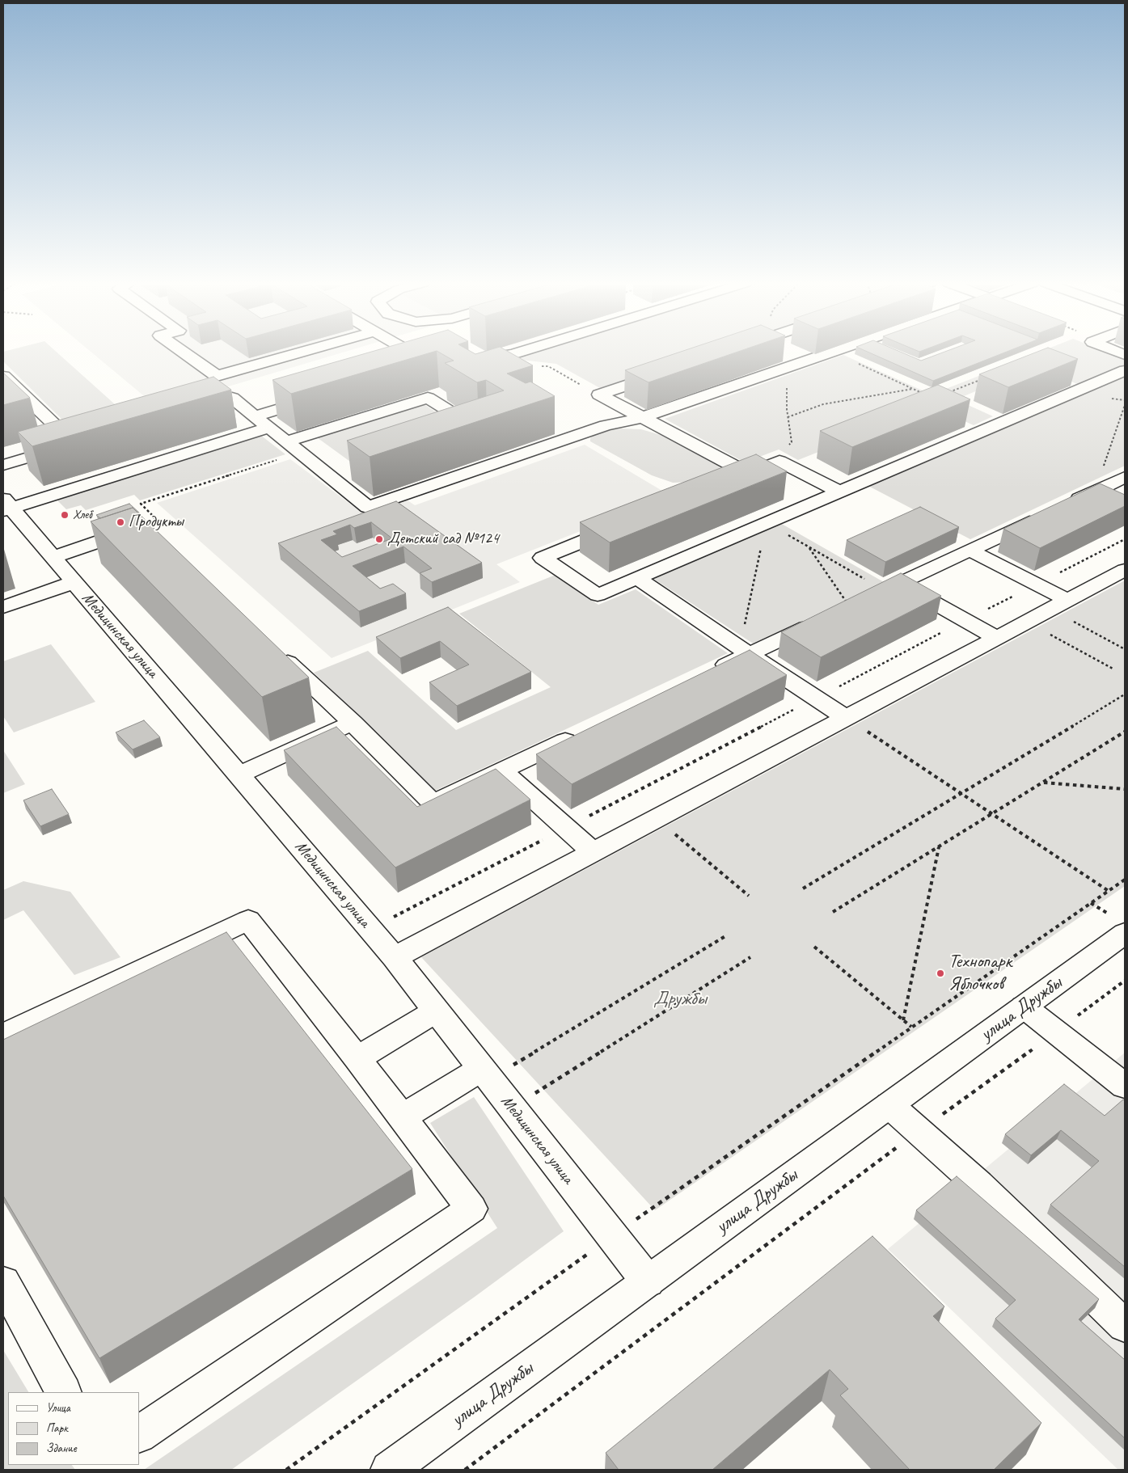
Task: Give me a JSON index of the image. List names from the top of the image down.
{
  "streets": {
    "street": ["Медицинская улица", "улица Дружбы"]
  },
  "crossings": [
    ["Медицинская улица", "улица Дружбы"]
  ],
  "parks": ["Дружбы"],
  "places": [
    "Хлеб",
    "Продукты",
    "Детский сад №124",
    "Технопарк Яблочков"
  ],
  "legend": ["Улица", "Парк", "Здание"]
}
